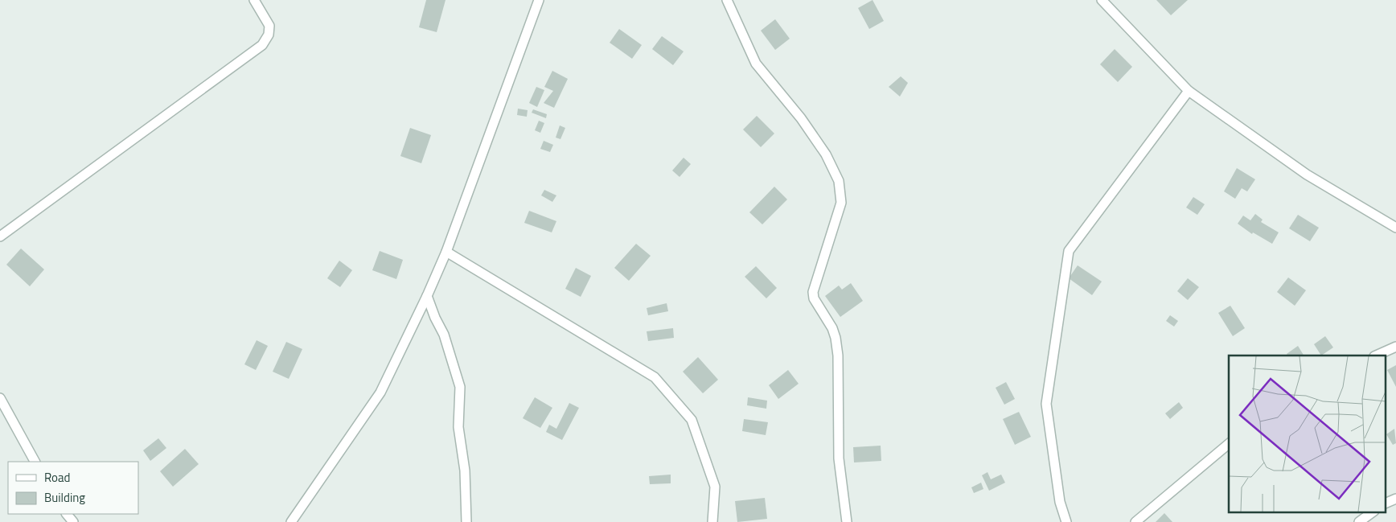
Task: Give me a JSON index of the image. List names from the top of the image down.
{
  "legend": ["Road", "Building"]
}
